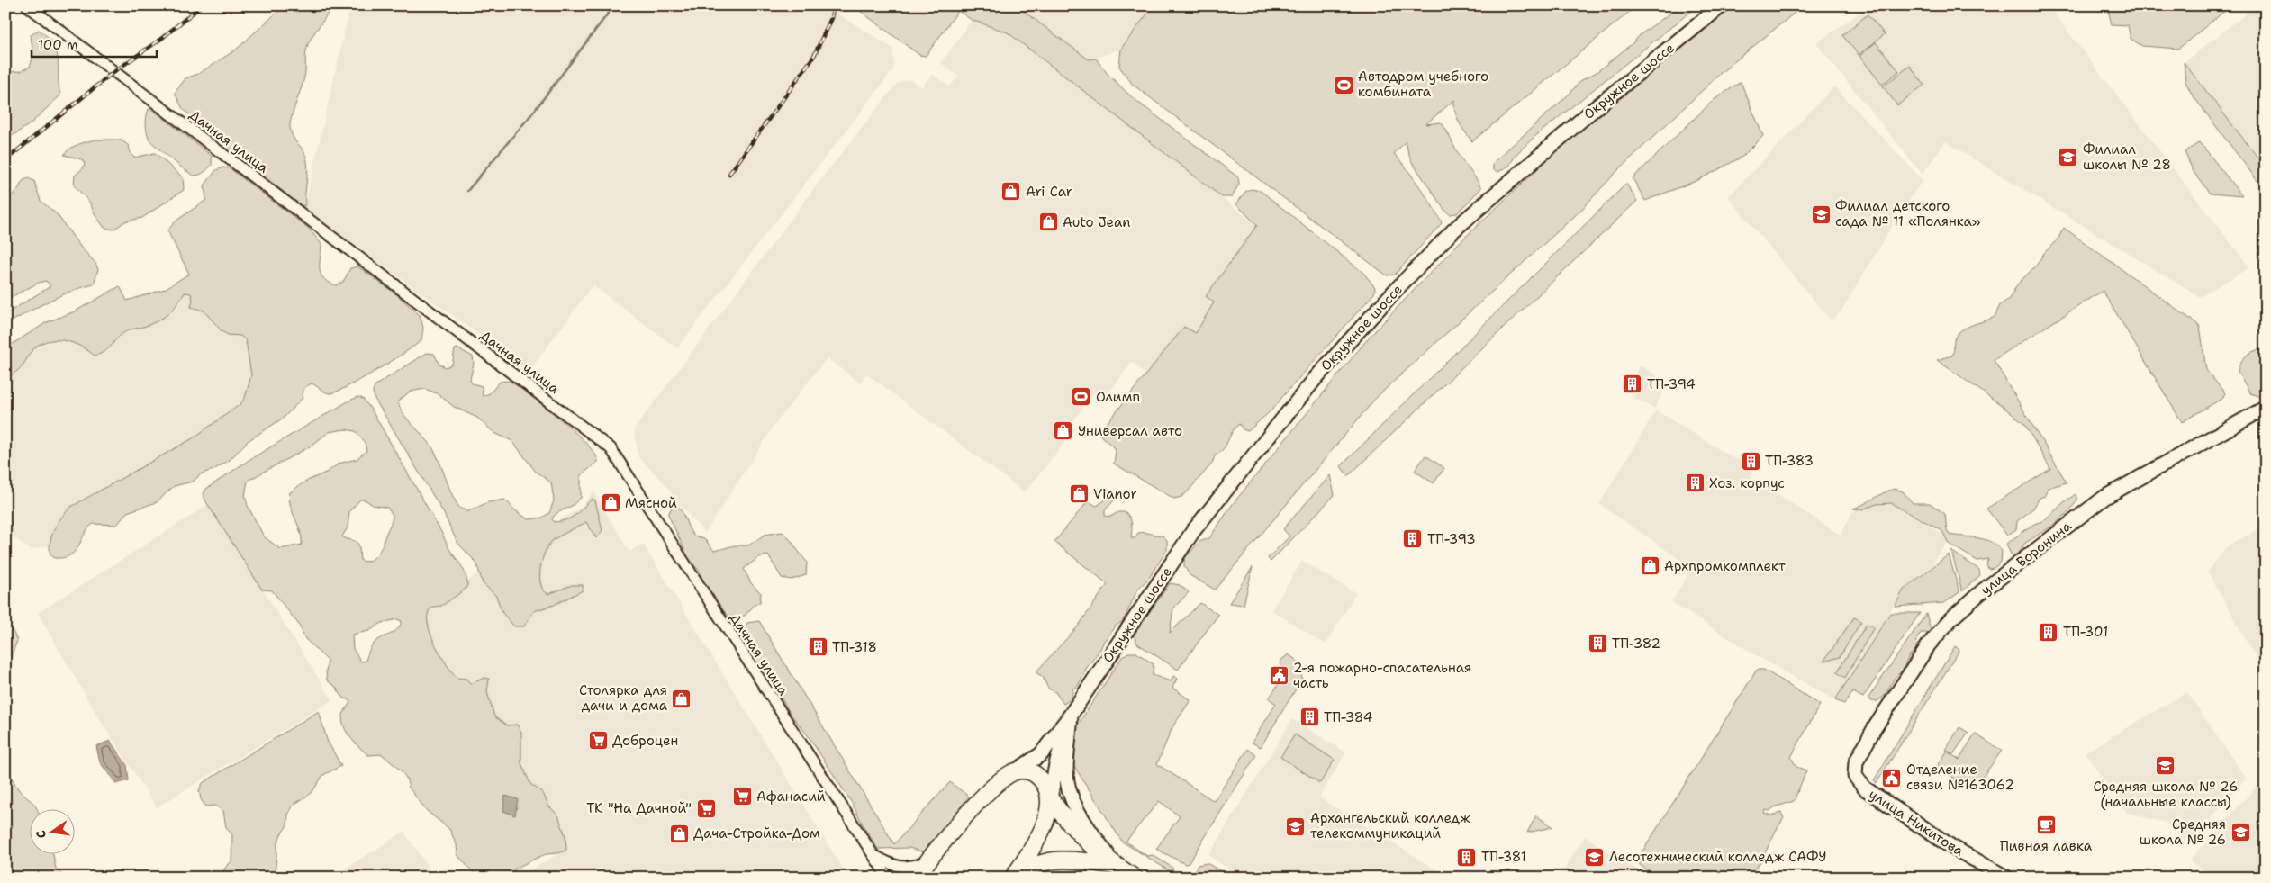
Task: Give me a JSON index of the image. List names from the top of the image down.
{
  "streets": {
    "main road": ["Окружное шоссе", "улица Воронина", "улица Никитова"],
    "street": ["Дачная улица"]
  },
  "crossings": [
    ["Окружное шоссе", "Дачная улица"],
    ["улица Воронина", "улица Никитова"]
  ],
  "places": {
    "sports": ["Автодром учебного комбината", "Олимп"],
    "school or university": [
      "Филиал школы № 28",
      "Филиал детского сада № 11 «Полянка»",
      "Средняя школа № 26 (начальные классы)",
      "Архангельский колледж телекоммуникаций",
      "Средняя школа № 26",
      "Лесотехнический колледж САФУ"
    ],
    "shop": [
      "Ari Car",
      "Auto Jean",
      "Универсал авто",
      "Vianor",
      "Мясной",
      "Архпромкомплект",
      "Столярка для дачи и дома",
      "Дача-Стройка-Дом"
    ],
    "building": [
      "ТП-394",
      "ТП-383",
      "Хоз. корпус",
      "ТП-393",
      "ТП-301",
      "ТП-382",
      "ТП-318",
      "ТП-384",
      "ТП-381"
    ],
    "public building": ["2-я пожарно-спасательная часть", "Отделение связи №163062"],
    "supermarket": ["Доброцен", "Афанасий", "ТК \"На Дачной\""],
    "cafe": ["Пивная лавка"]
  },
  "scale_bar": "100 m",
  "north": "left"
}
